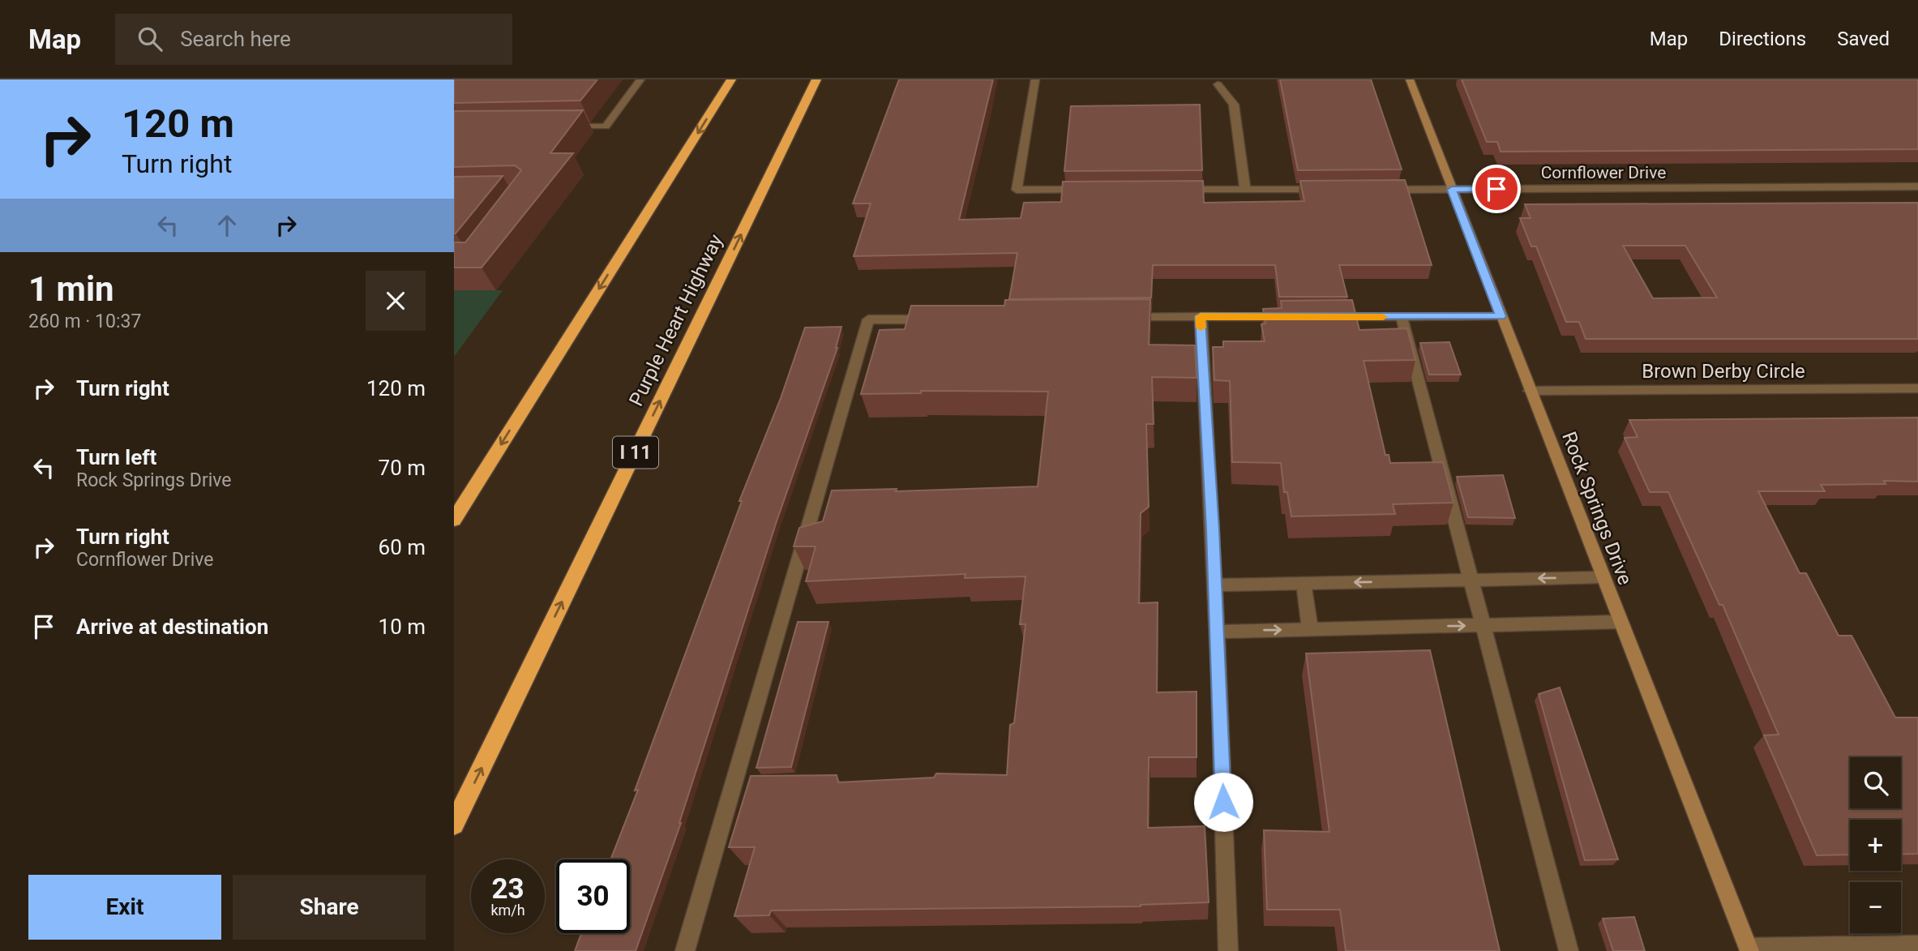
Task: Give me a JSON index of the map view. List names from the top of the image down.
{
  "streets": {
    "highway": ["Purple Heart Highway", "I 11"],
    "street": ["Cornflower Drive", "Brown Derby Circle", "Rock Springs Drive"]
  },
  "crossings": [
    ["Cornflower Drive", "Rock Springs Drive"],
    ["Brown Derby Circle", "Rock Springs Drive"]
  ],
  "page": {
    "header": "Map",
    "search": "Search here",
    "nav": ["Map", "Directions", "Saved"],
    "turn": ["120 m", "Turn right"],
    "heading": ["1 min", "260 m · 10:37"],
    "list": [
      {
        "name": "Turn right",
        "value": "120 m"
      },
      {
        "name": "Turn left",
        "note": "Rock Springs Drive",
        "value": "70 m"
      },
      {
        "name": "Turn right",
        "note": "Cornflower Drive",
        "value": "60 m"
      },
      {
        "name": "Arrive at destination",
        "value": "10 m"
      }
    ],
    "map_buttons": ["+", "−"],
    "speed": "23 km/h",
    "limit": "30",
    "buttons": ["Exit", "Share"]
  }
}
